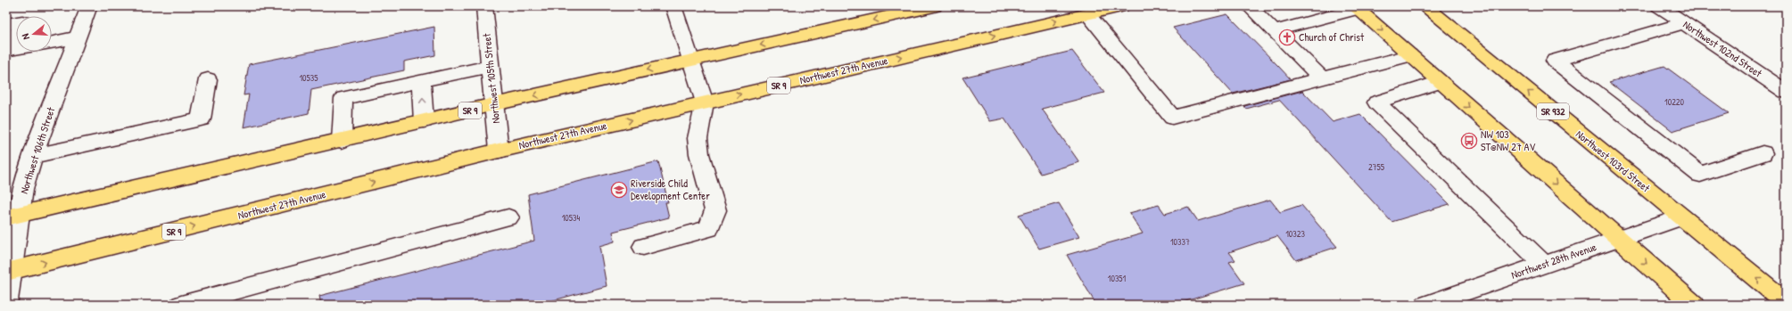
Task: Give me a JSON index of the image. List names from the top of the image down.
{
  "streets": {
    "main road": [
      "Northwest 27th Avenue",
      "SR 9",
      "SR 932",
      "Northwest 103rd Street"
    ],
    "street": [
      "Northwest 102nd Street",
      "Northwest 105th Street",
      "Northwest 106th Street",
      "Northwest 28th Avenue"
    ]
  },
  "crossings": [
    ["Northwest 27th Avenue", "Northwest 105th Street"],
    ["Northwest 27th Avenue", "Northwest 106th Street"],
    ["Northwest 105th Street", "SR 9"],
    ["SR 9", "Northwest 106th Street"],
    ["Northwest 103rd Street", "Northwest 28th Avenue"]
  ],
  "places": {
    "church": ["Church of Christ"],
    "bus stop": ["NW 103 ST@NW 27 AV"],
    "school or university": ["Riverside Child Development Center"]
  },
  "house_numbers": [
    "10535",
    "10220",
    "2755",
    "10534",
    "10323",
    "10337",
    "10351"
  ],
  "north": "left"
}
